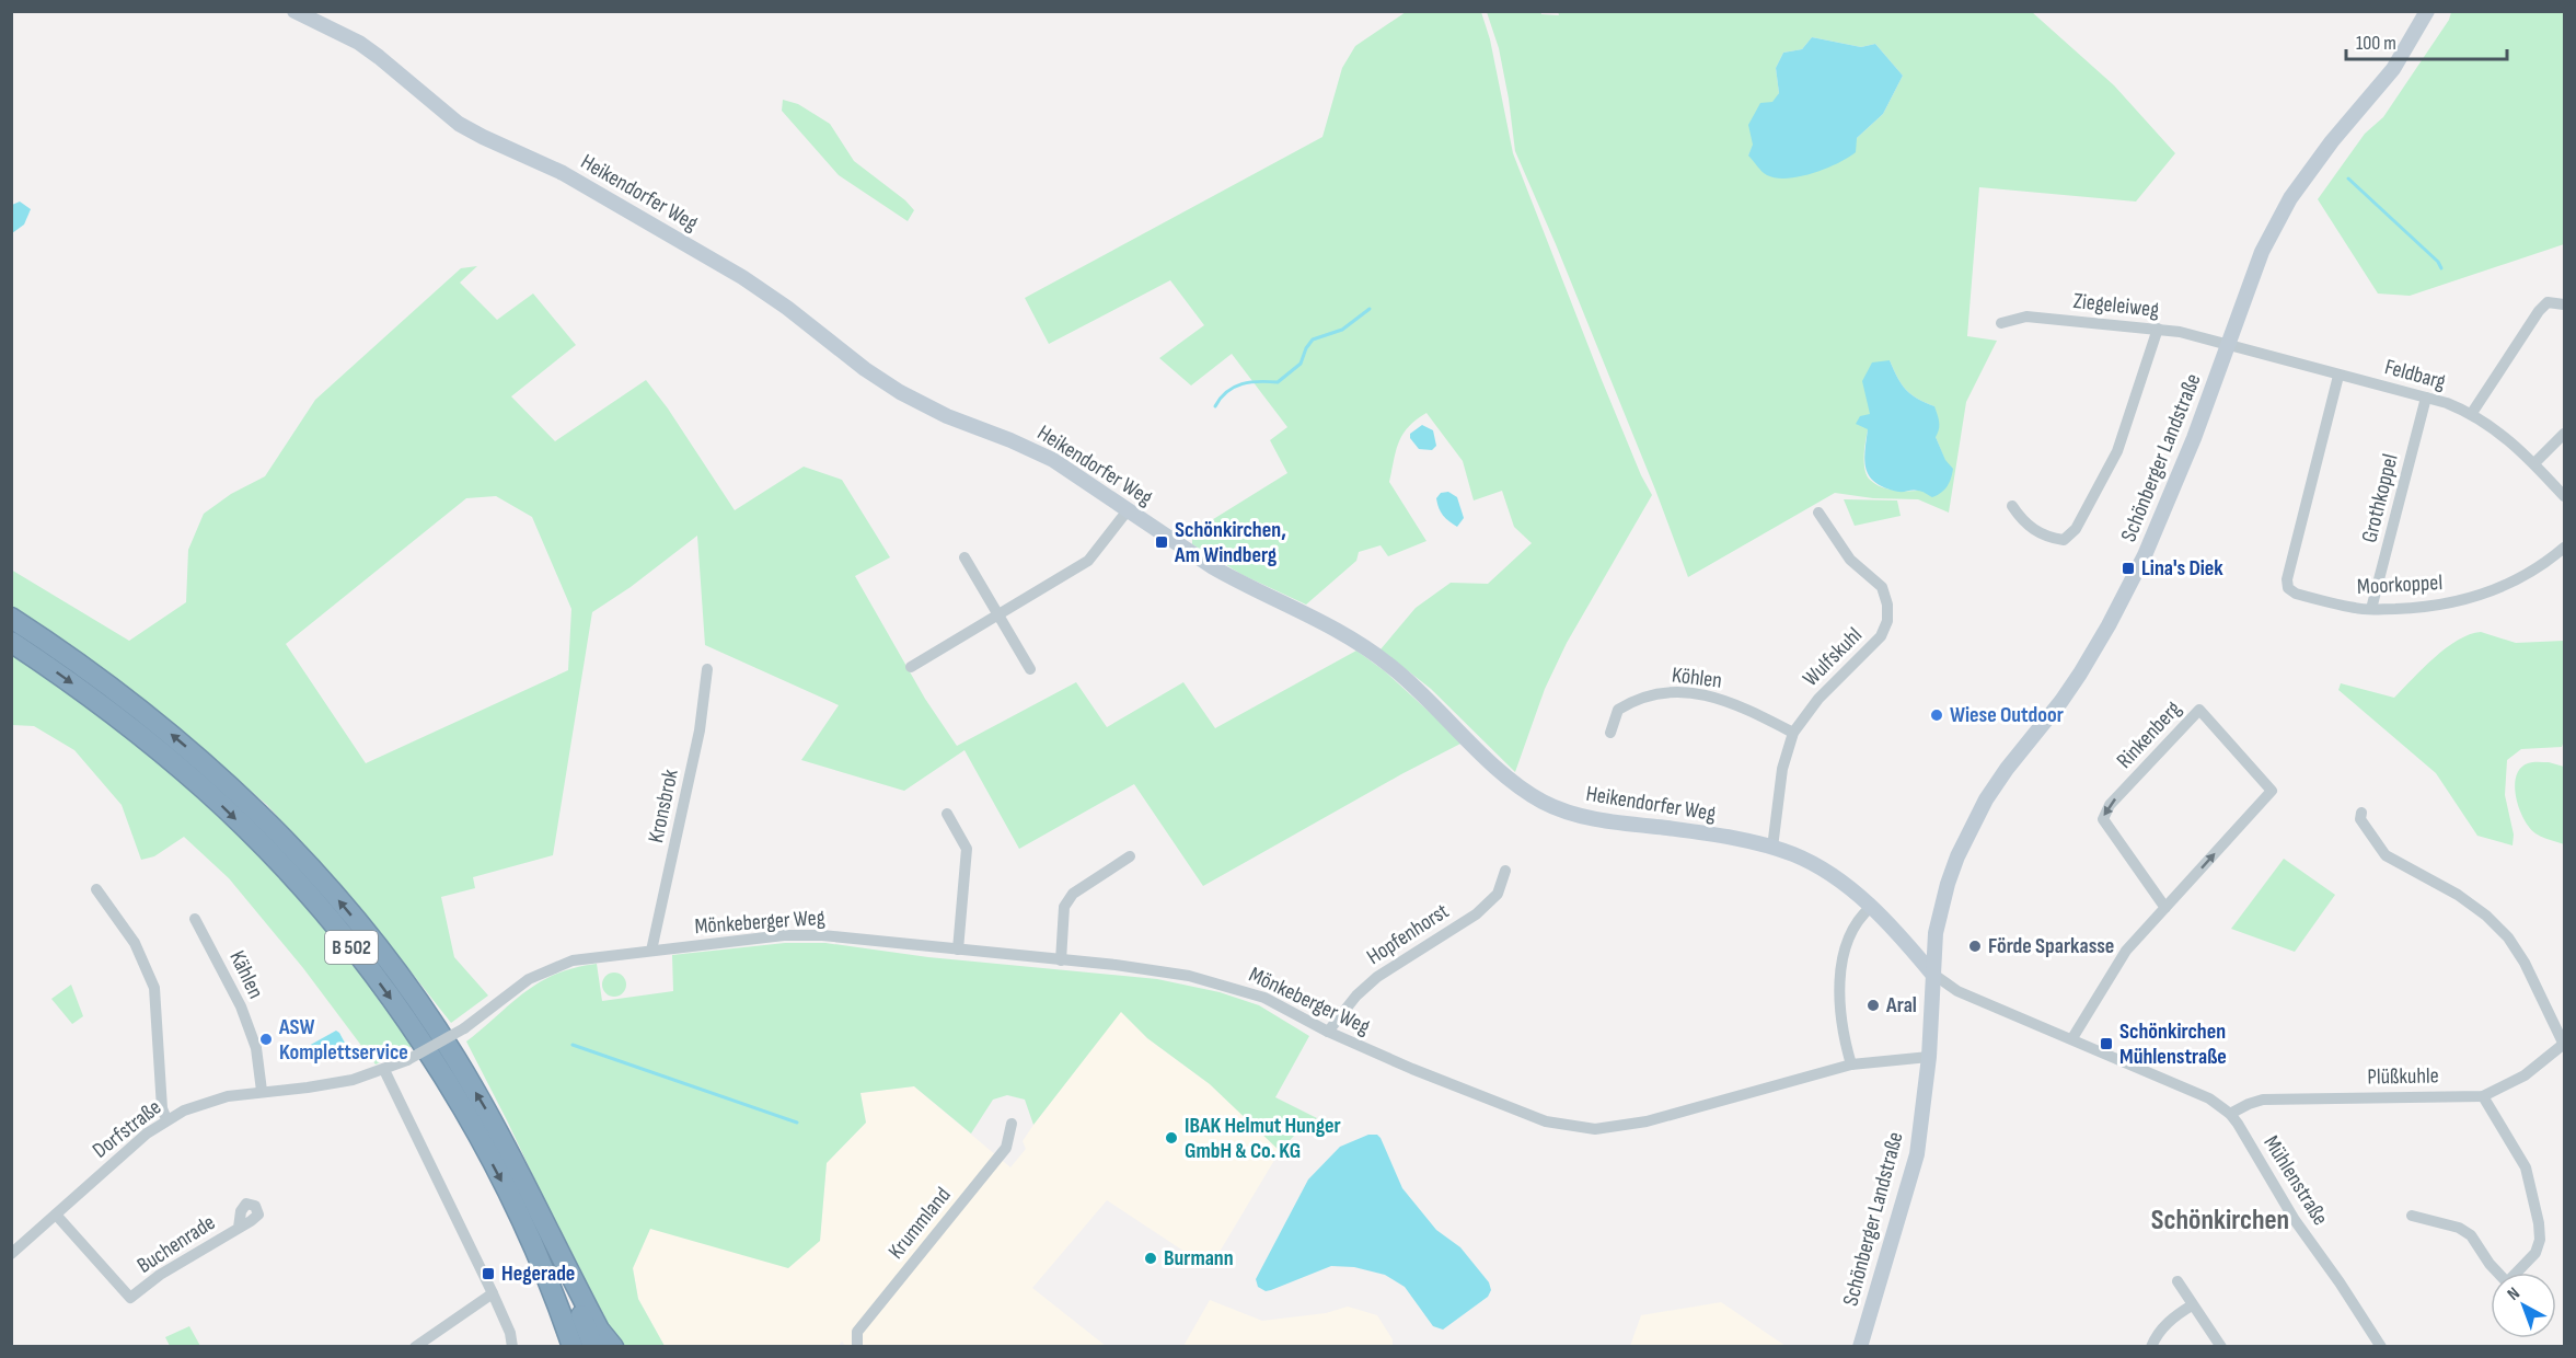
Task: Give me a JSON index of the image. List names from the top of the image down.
{
  "streets": {
    "highway": ["B 502"],
    "street": [
      "Heikendorfer Weg",
      "Ziegeleiweg",
      "Feldbarg",
      "Schönberger Landstraße",
      "Grothkoppel",
      "Moorkoppel",
      "Wulfskuhl",
      "Köhlen",
      "Rinkenberg",
      "Kronsbrok",
      "Mönkeberger Weg",
      "Hopfenhorst",
      "Kählen",
      "Plüßkuhle",
      "Dorfstraße",
      "Mühlenstraße",
      "Krummland",
      "Buchenrade"
    ]
  },
  "crossings": [
    ["Heikendorfer Weg", "Schönberger Landstraße"],
    ["Heikendorfer Weg", "Wulfskuhl"],
    ["Heikendorfer Weg", "Mühlenstraße"],
    ["Ziegeleiweg", "Feldbarg"],
    ["Ziegeleiweg", "Schönberger Landstraße"],
    ["Feldbarg", "Schönberger Landstraße"],
    ["Feldbarg", "Grothkoppel"],
    ["Feldbarg", "Moorkoppel"],
    ["Schönberger Landstraße", "Mönkeberger Weg"],
    ["Schönberger Landstraße", "Mühlenstraße"],
    ["Grothkoppel", "Moorkoppel"],
    ["Wulfskuhl", "Köhlen"],
    ["Rinkenberg", "Mühlenstraße"],
    ["Kronsbrok", "Mönkeberger Weg"],
    ["Mönkeberger Weg", "Hopfenhorst"],
    ["Mönkeberger Weg", "Dorfstraße"],
    ["Kählen", "Dorfstraße"],
    ["Plüßkuhle", "Mühlenstraße"],
    ["Dorfstraße", "Buchenrade"]
  ],
  "districts": ["Schönkirchen"],
  "places": {
    "transit": [
      "Schönkirchen, Am Windberg",
      "Lina's Diek",
      "Schönkirchen Mühlenstraße",
      "Hegerade"
    ],
    "other": [
      "Wiese Outdoor",
      "Förde Sparkasse",
      "Aral",
      "ASW Komplettservice",
      "IBAK Helmut Hunger GmbH & Co. KG",
      "Burmann"
    ]
  },
  "scale_bar": "100 m",
  "north": "top left"
}
